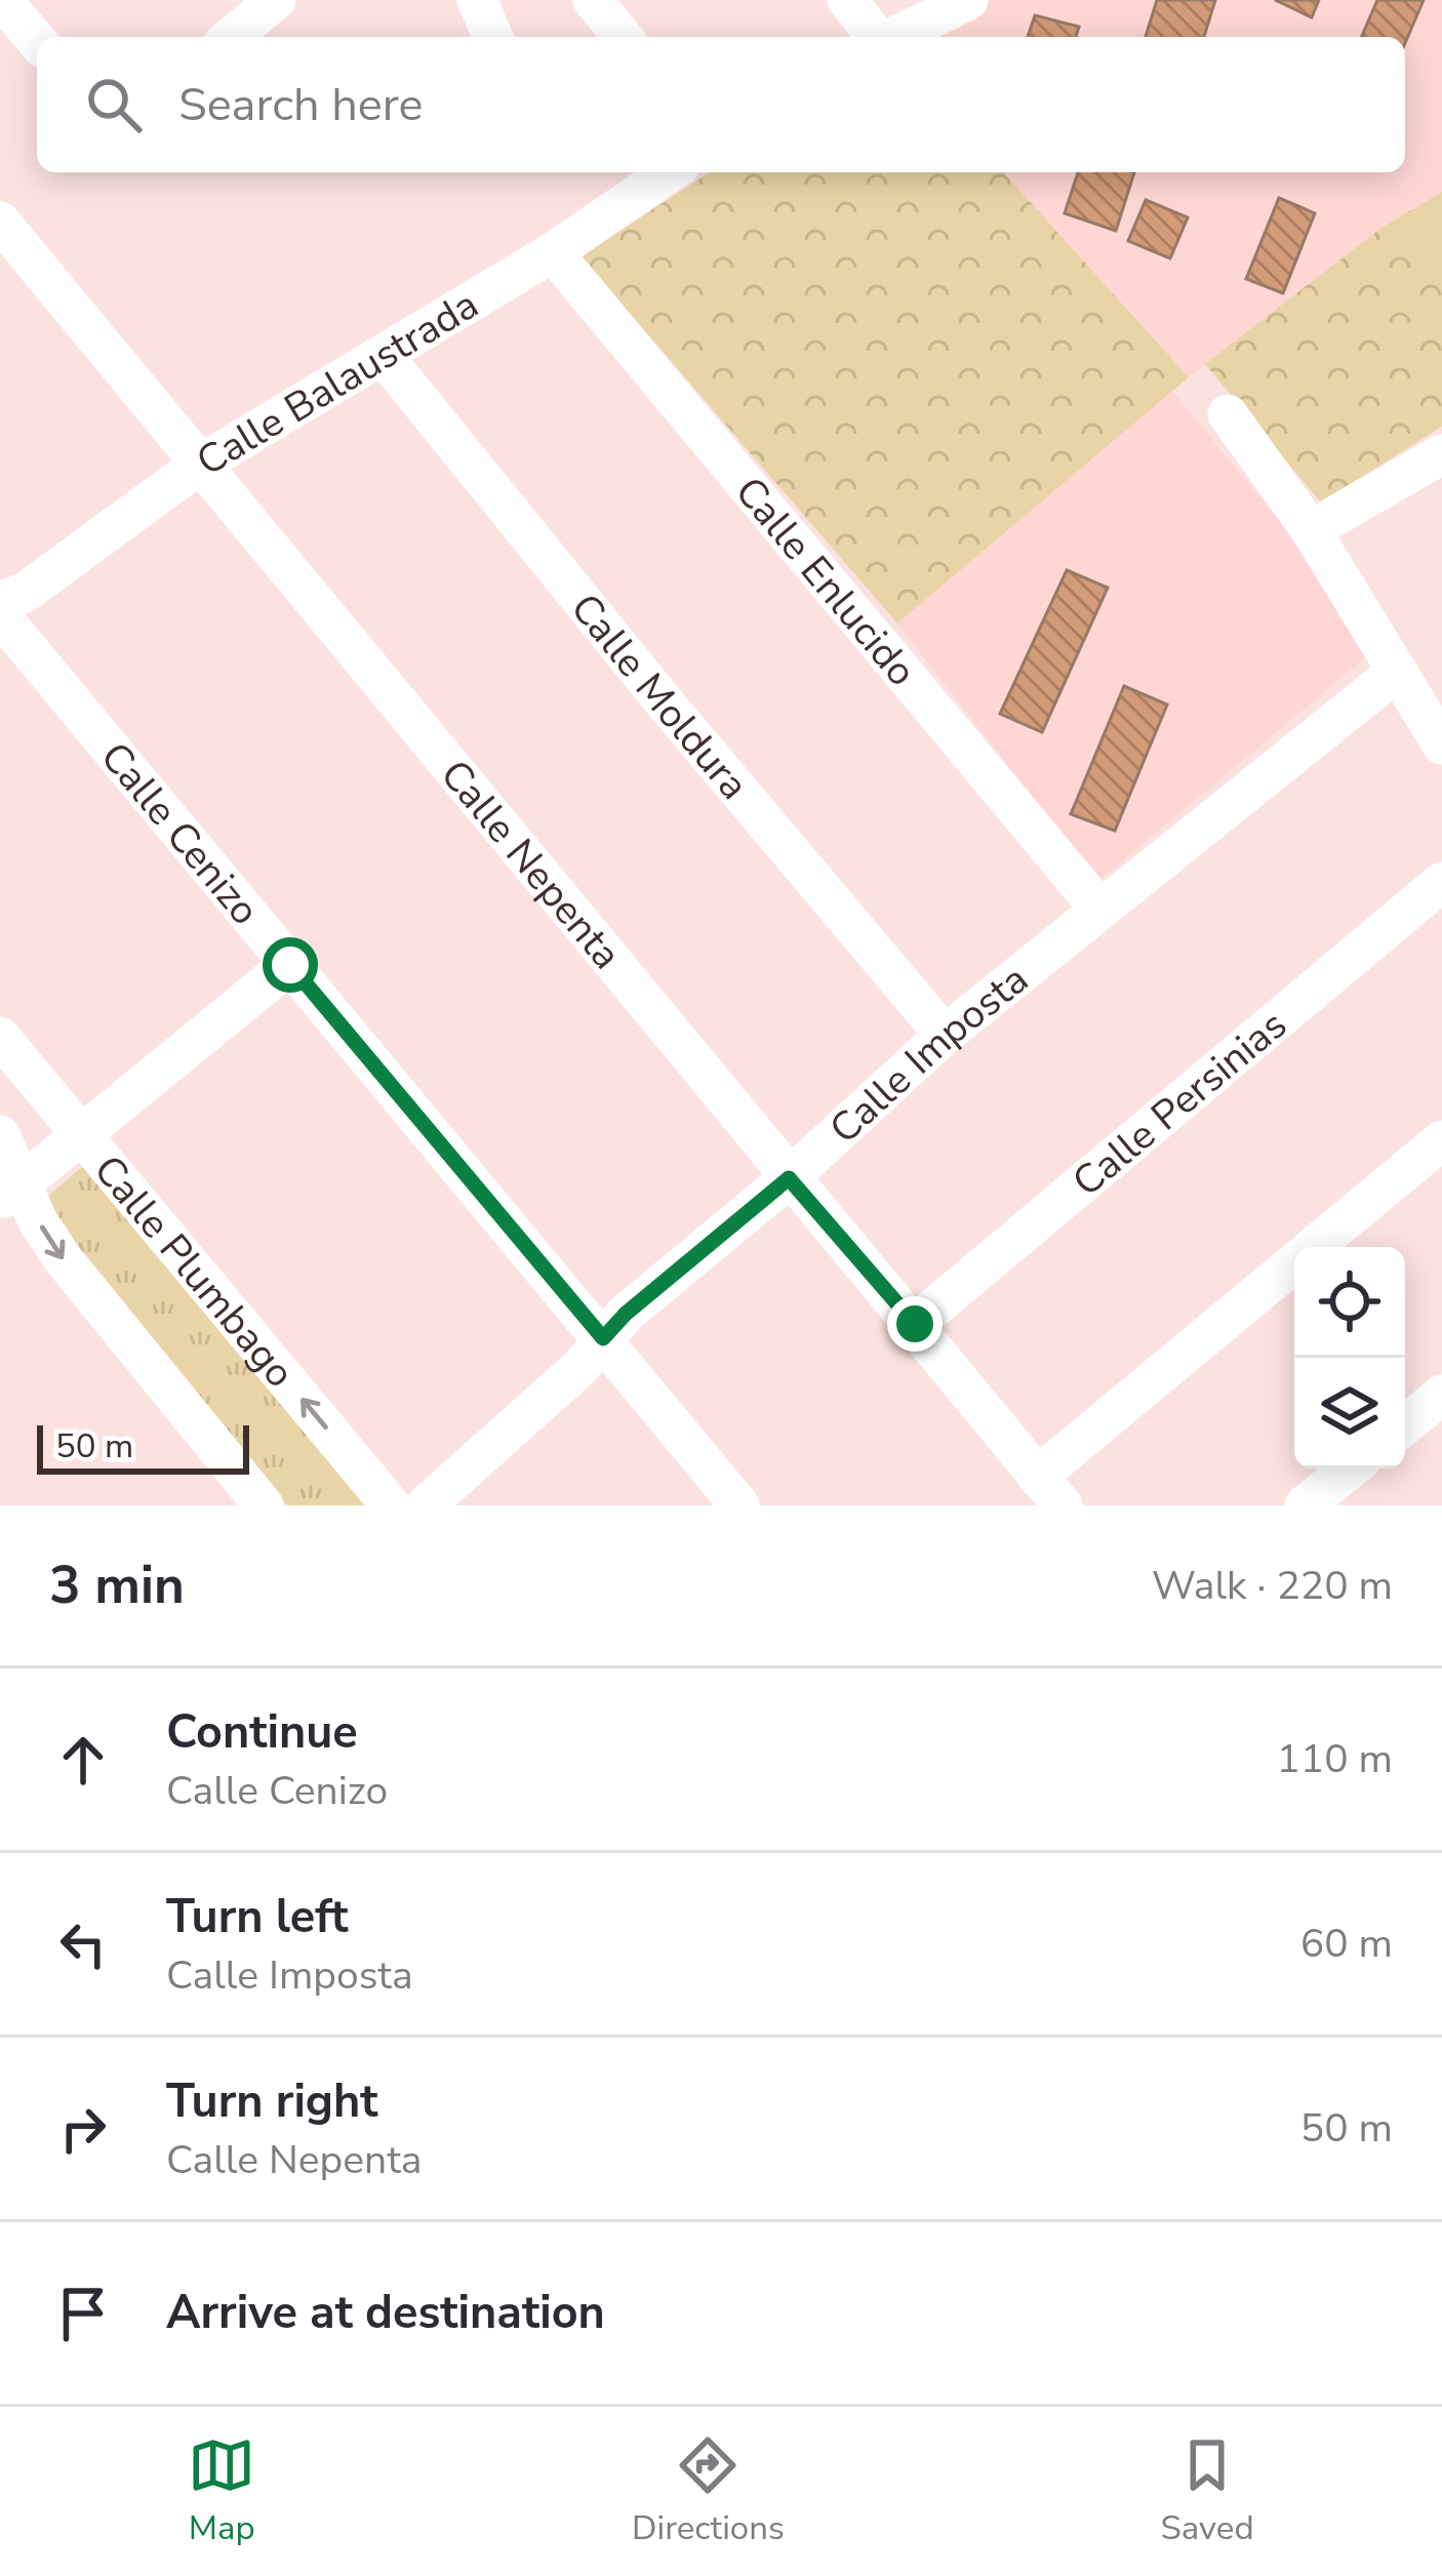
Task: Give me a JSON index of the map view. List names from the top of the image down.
{
  "streets": {
    "street": [
      "Calle Balaustrada",
      "Calle Enlucido",
      "Calle Moldura",
      "Calle Cenizo",
      "Calle Nepenta",
      "Calle Imposta",
      "Calle Persinias",
      "Calle Plumbago"
    ]
  },
  "crossings": [
    ["Calle Balaustrada", "Calle Enlucido"],
    ["Calle Balaustrada", "Calle Moldura"],
    ["Calle Balaustrada", "Calle Nepenta"],
    ["Calle Enlucido", "Calle Imposta"],
    ["Calle Moldura", "Calle Imposta"],
    ["Calle Cenizo", "Calle Imposta"],
    ["Calle Nepenta", "Calle Imposta"],
    ["Calle Nepenta", "Calle Persinias"]
  ],
  "scale_bar": "50 m",
  "page": {
    "search": "Search here",
    "scale": "50 m",
    "heading": ["3 min", "Walk · 220 m"],
    "list": [
      ["Continue", "Calle Cenizo", "110 m"],
      ["Turn left", "Calle Imposta", "60 m"],
      ["Turn right", "Calle Nepenta", "50 m"],
      "Arrive at destination"
    ],
    "nav": ["Map", "Directions", "Saved"]
  }
}
